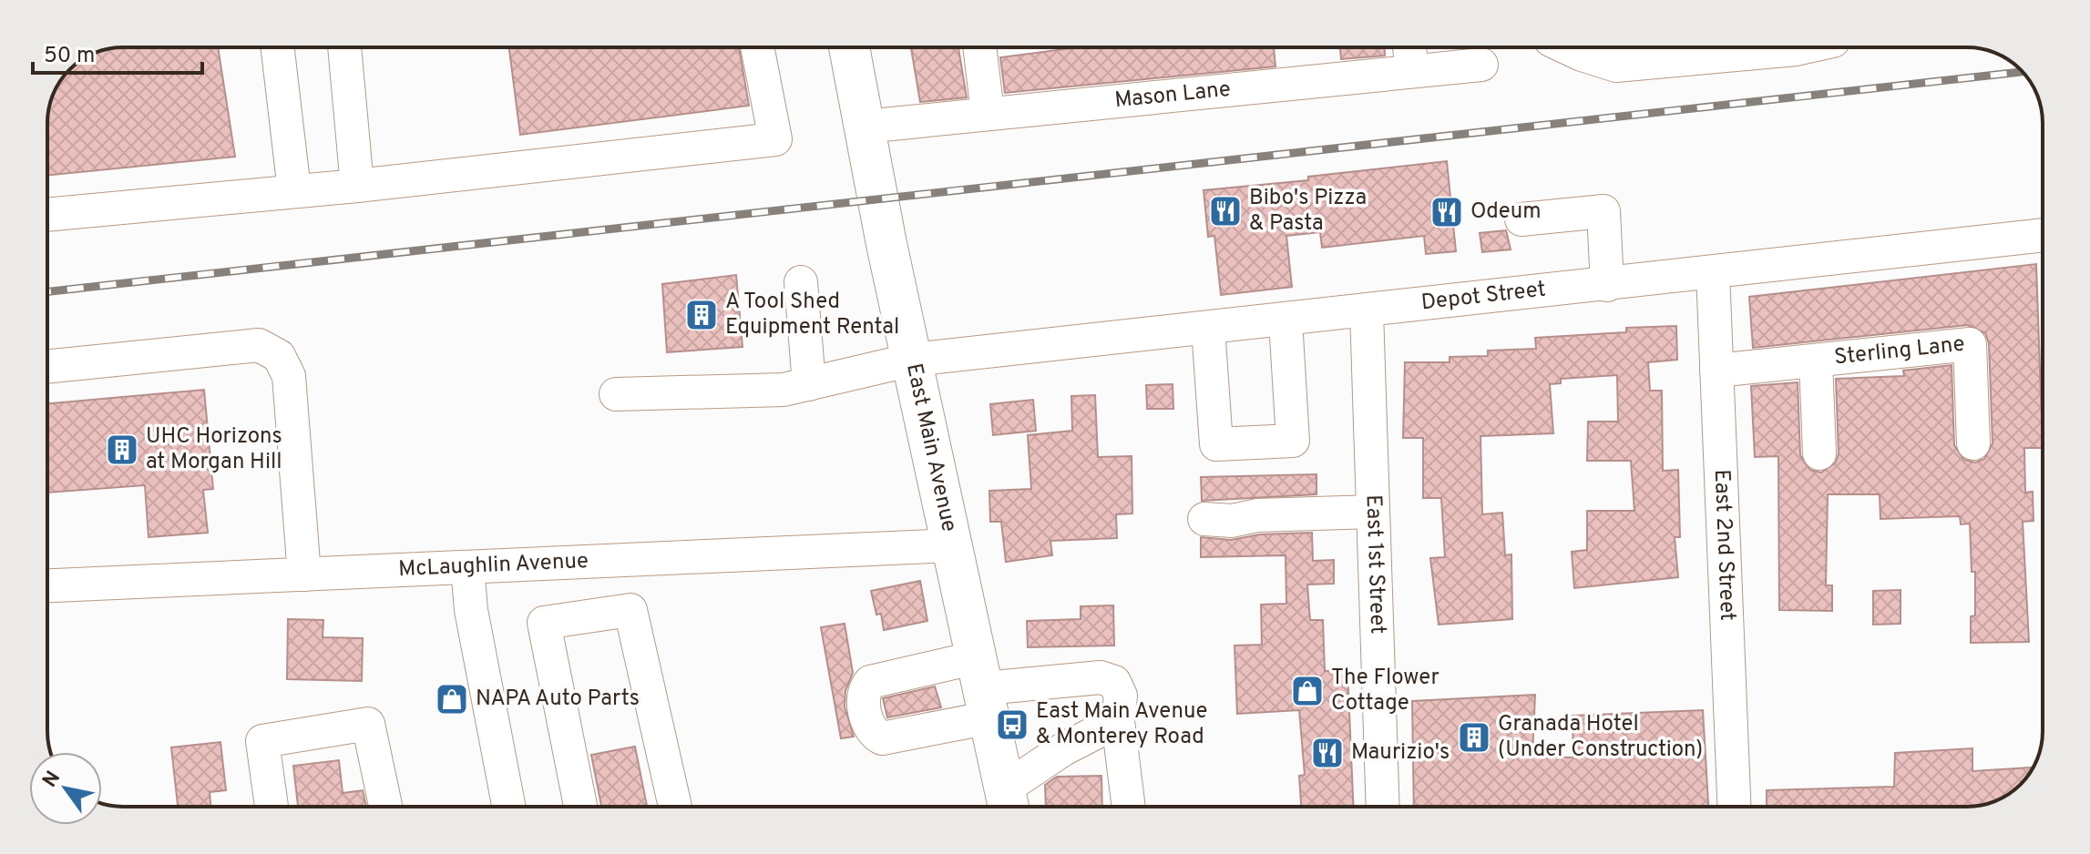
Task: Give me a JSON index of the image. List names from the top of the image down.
{
  "streets": {
    "main road": ["East Main Avenue"],
    "street": [
      "Mason Lane",
      "Depot Street",
      "Sterling Lane",
      "East 2nd Street",
      "East 1st Street",
      "McLaughlin Avenue"
    ]
  },
  "crossings": [
    ["Mason Lane", "East Main Avenue"],
    ["Depot Street", "East Main Avenue"],
    ["Depot Street", "East 2nd Street"],
    ["Depot Street", "East 1st Street"],
    ["Sterling Lane", "East 2nd Street"],
    ["East Main Avenue", "McLaughlin Avenue"]
  ],
  "places": {
    "restaurant": ["Bibo's Pizza & Pasta", "Odeum", "Maurizio's"],
    "building": ["A Tool Shed Equipment Rental", "UHC Horizons at Morgan Hill", "Granada Hotel (Under Construction)"],
    "shop": ["The Flower Cottage", "NAPA Auto Parts"],
    "bus stop": ["East Main Avenue & Monterey Road"]
  },
  "scale_bar": "50 m",
  "north": "top left"
}
